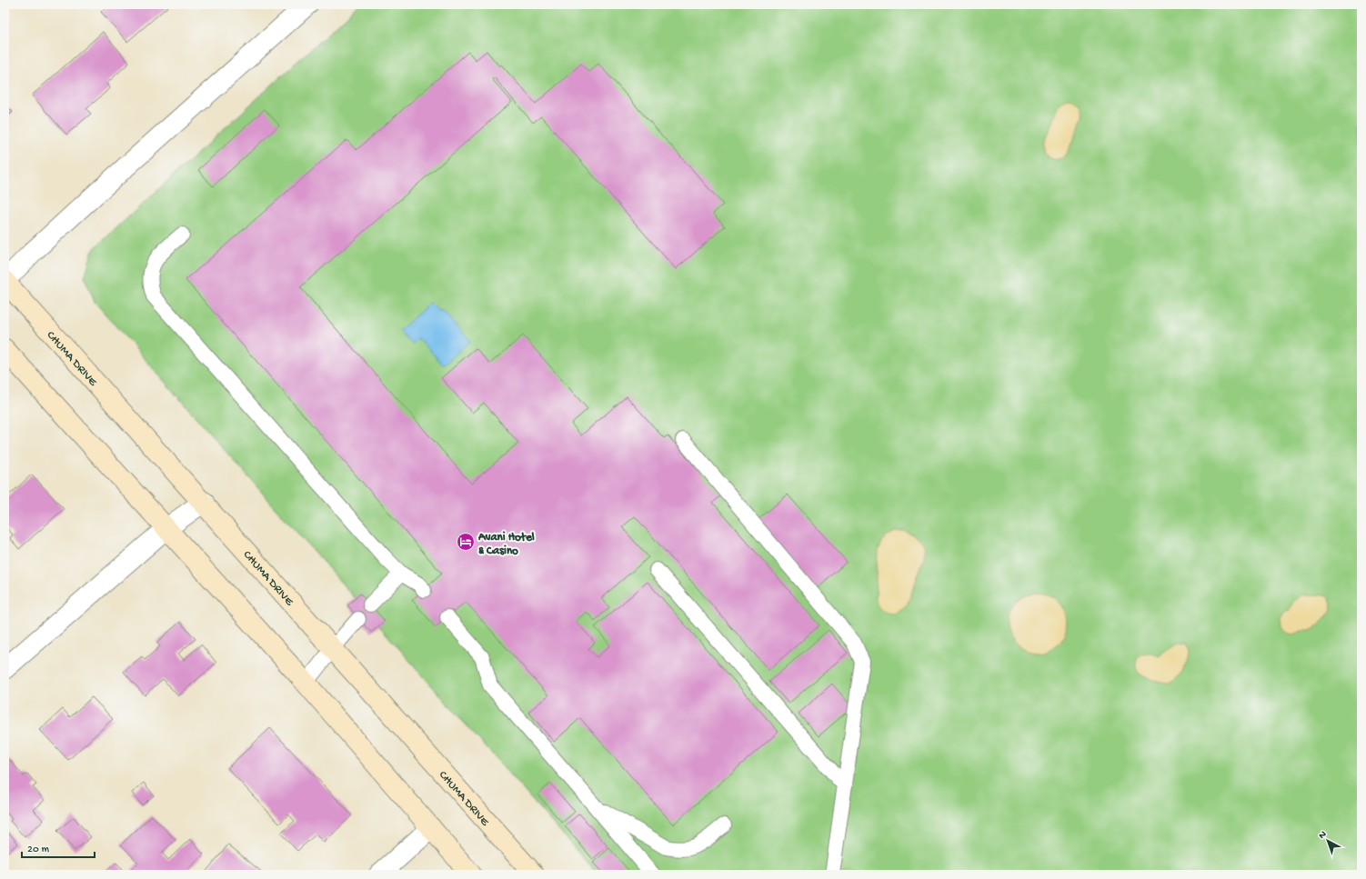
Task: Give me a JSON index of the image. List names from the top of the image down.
{
  "streets": {
    "main road": ["CHUMA DRIVE"]
  },
  "places": {
    "hotel": ["Avani Hotel & Casino"]
  },
  "scale_bar": "20 m",
  "north": "top left"
}
